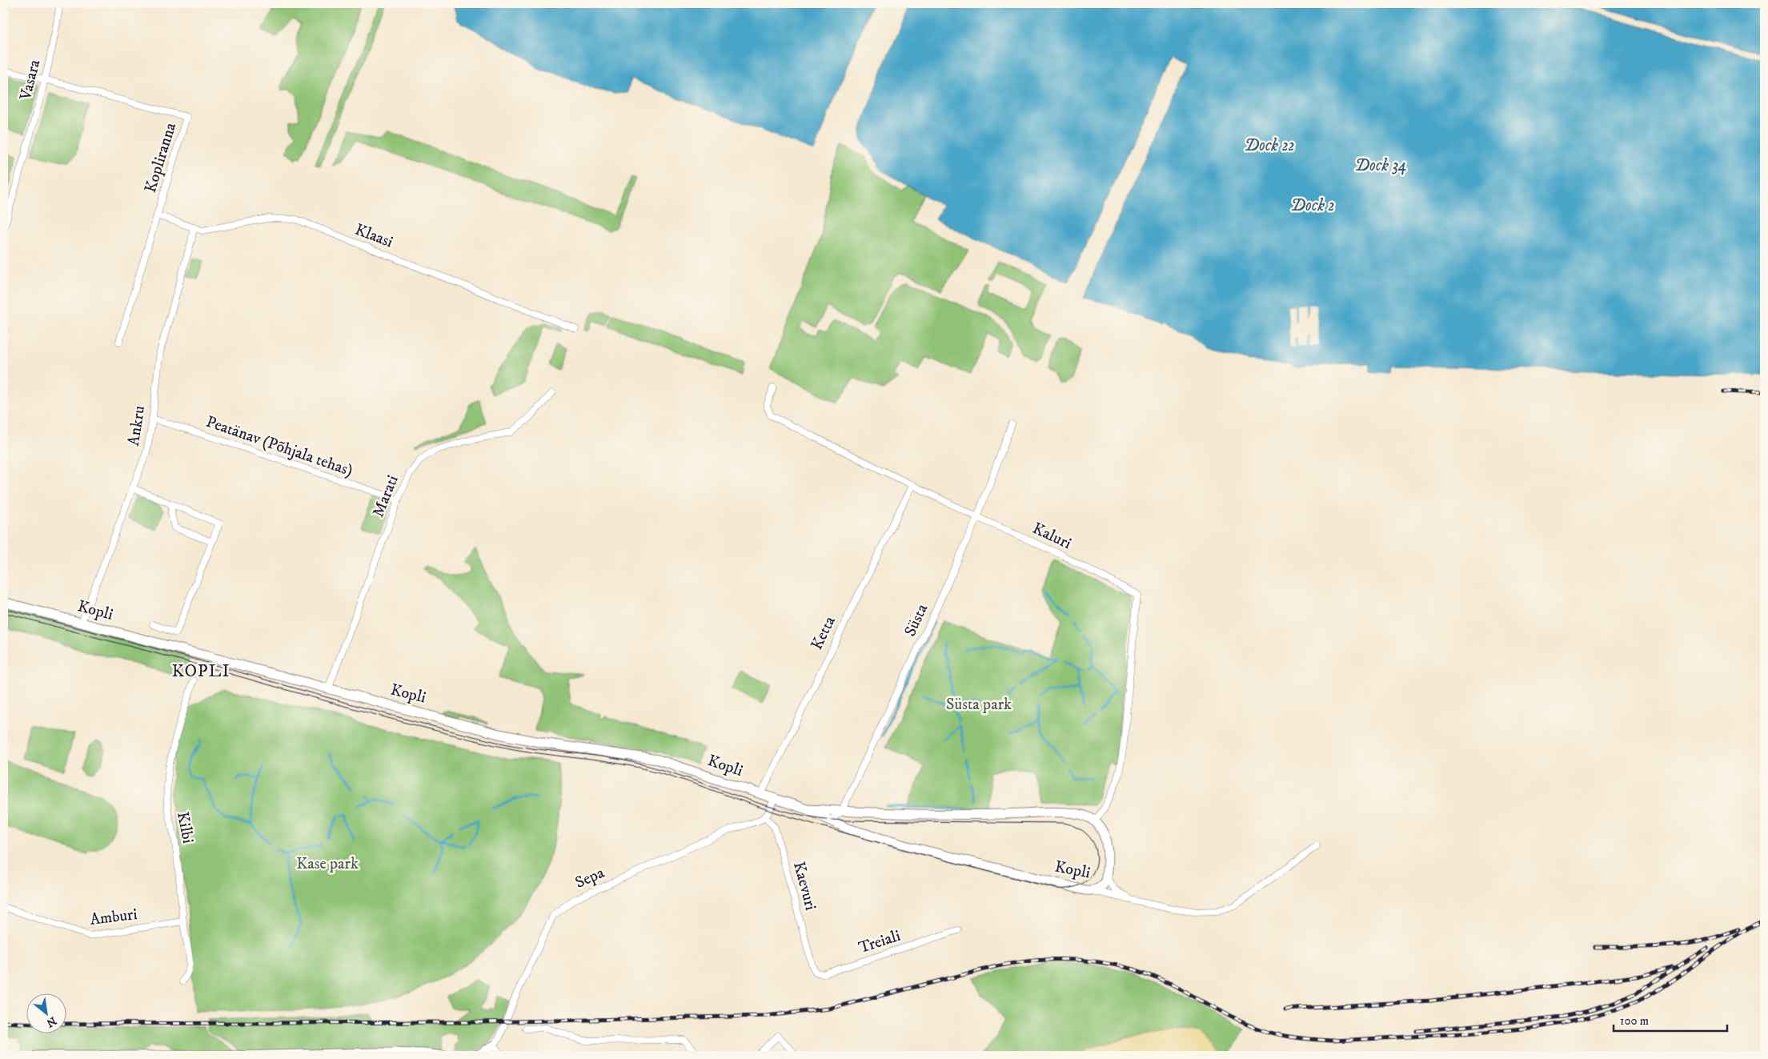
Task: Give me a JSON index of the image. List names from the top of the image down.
{
  "streets": {
    "street": [
      "Vasara",
      "Kopliranna",
      "Klaasi",
      "Ankru",
      "Peatänav (Põhjala tehas)",
      "Marati",
      "Kaluri",
      "Kopli",
      "Süsta",
      "Ketta",
      "Kilbi",
      "Sepa",
      "Kaevuri",
      "Amburi",
      "Treiali"
    ]
  },
  "crossings": [
    ["Vasara", "Kopliranna"],
    ["Kopliranna", "Klaasi"],
    ["Klaasi", "Ankru"],
    ["Ankru", "Peatänav (Põhjala tehas)"],
    ["Ankru", "Kopli"],
    ["Peatänav (Põhjala tehas)", "Marati"],
    ["Marati", "Kopli"],
    ["Kaluri", "Kopli"],
    ["Kaluri", "Süsta"],
    ["Kaluri", "Ketta"],
    ["Kopli", "Süsta"],
    ["Kopli", "Ketta"],
    ["Kilbi", "Amburi"],
    ["Sepa", "Kaevuri"],
    ["Kaevuri", "Treiali"]
  ],
  "districts": ["KOPLI"],
  "water": ["Dock 22", "Dock 34", "Dock 2"],
  "parks": ["Süsta park", "Kase park"],
  "scale_bar": "100 m",
  "north": "bottom right"
}
